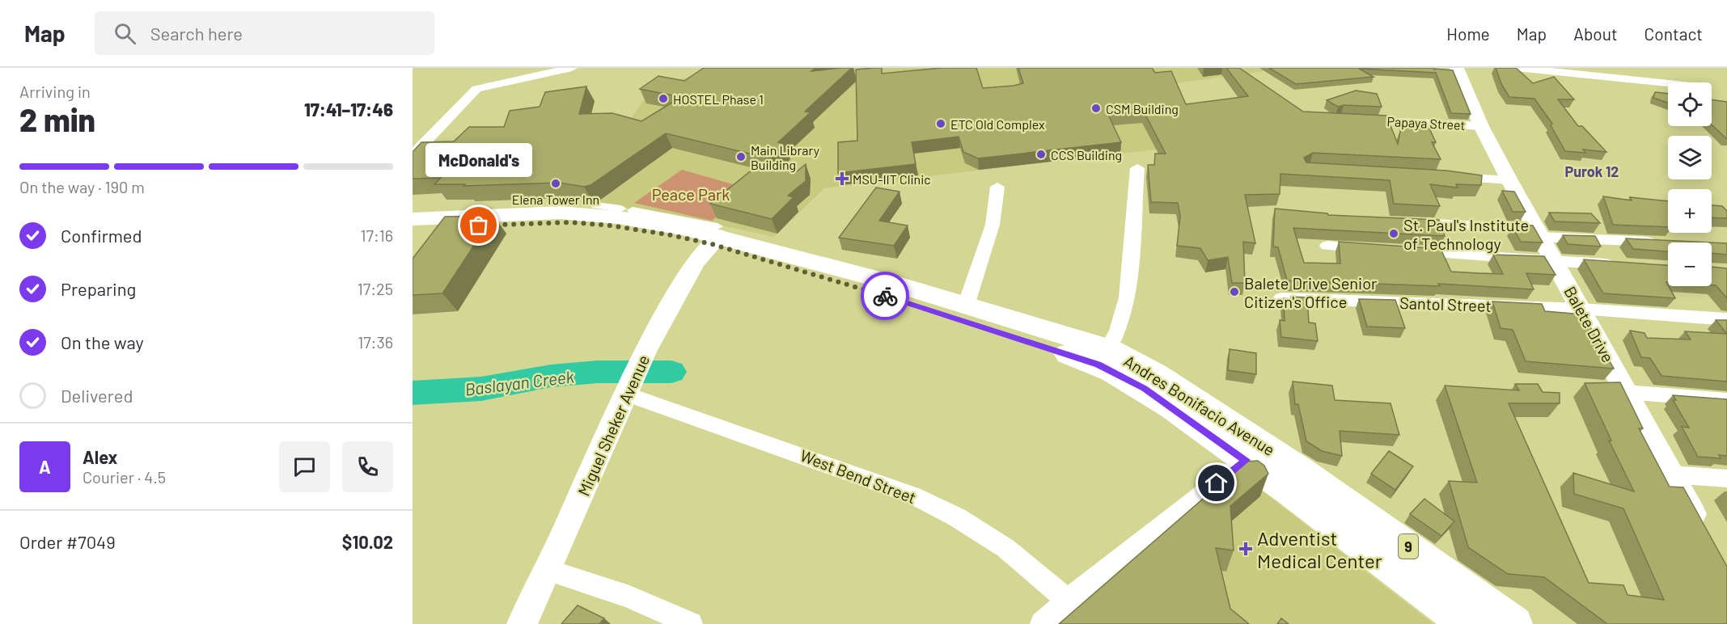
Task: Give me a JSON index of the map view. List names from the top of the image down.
{
  "streets": {
    "highway": ["Andres Bonifacio Avenue", "9"],
    "street": [
      "Papaya Street",
      "Santol Street",
      "Balete Drive",
      "Miguel Sheker Avenue",
      "West Bend Street"
    ]
  },
  "crossings": [
    ["Papaya Street", "Balete Drive"],
    ["Santol Street", "Balete Drive"],
    ["Andres Bonifacio Avenue", "Miguel Sheker Avenue"],
    ["Miguel Sheker Avenue", "West Bend Street"]
  ],
  "districts": ["Purok 12"],
  "water": ["Baslayan Creek"],
  "parks": ["Peace Park"],
  "places": {
    "other": [
      "HOSTEL Phase 1",
      "CSM Building",
      "ETC Old Complex",
      "CCS Building",
      "Main Library Building",
      "Elena Tower Inn",
      "McDonald's",
      "St. Paul's Institute of Technology",
      "Balete Drive Senior Citizen's Office"
    ],
    "health": ["MSU-IIT Clinic", "Adventist Medical Center"]
  },
  "page": {
    "header": "Map",
    "search": "Search here",
    "nav": [
      "Home",
      "Map",
      "About",
      "Contact"
    ],
    "heading": ["2 min", "Arriving in", "17:41–17:46"],
    "panel": [
      "Alex",
      "Courier · 4.5",
      "Order #7049",
      "$10.02"
    ],
    "map_buttons": ["+", "−"],
    "bubble": "McDonald's",
    "bar": "On the way · 190 m",
    "list": [
      ["Confirmed", "17:16"],
      ["Preparing", "17:25"],
      ["On the way", "17:36"],
      "Delivered"
    ],
    "round": "A"
  }
}
